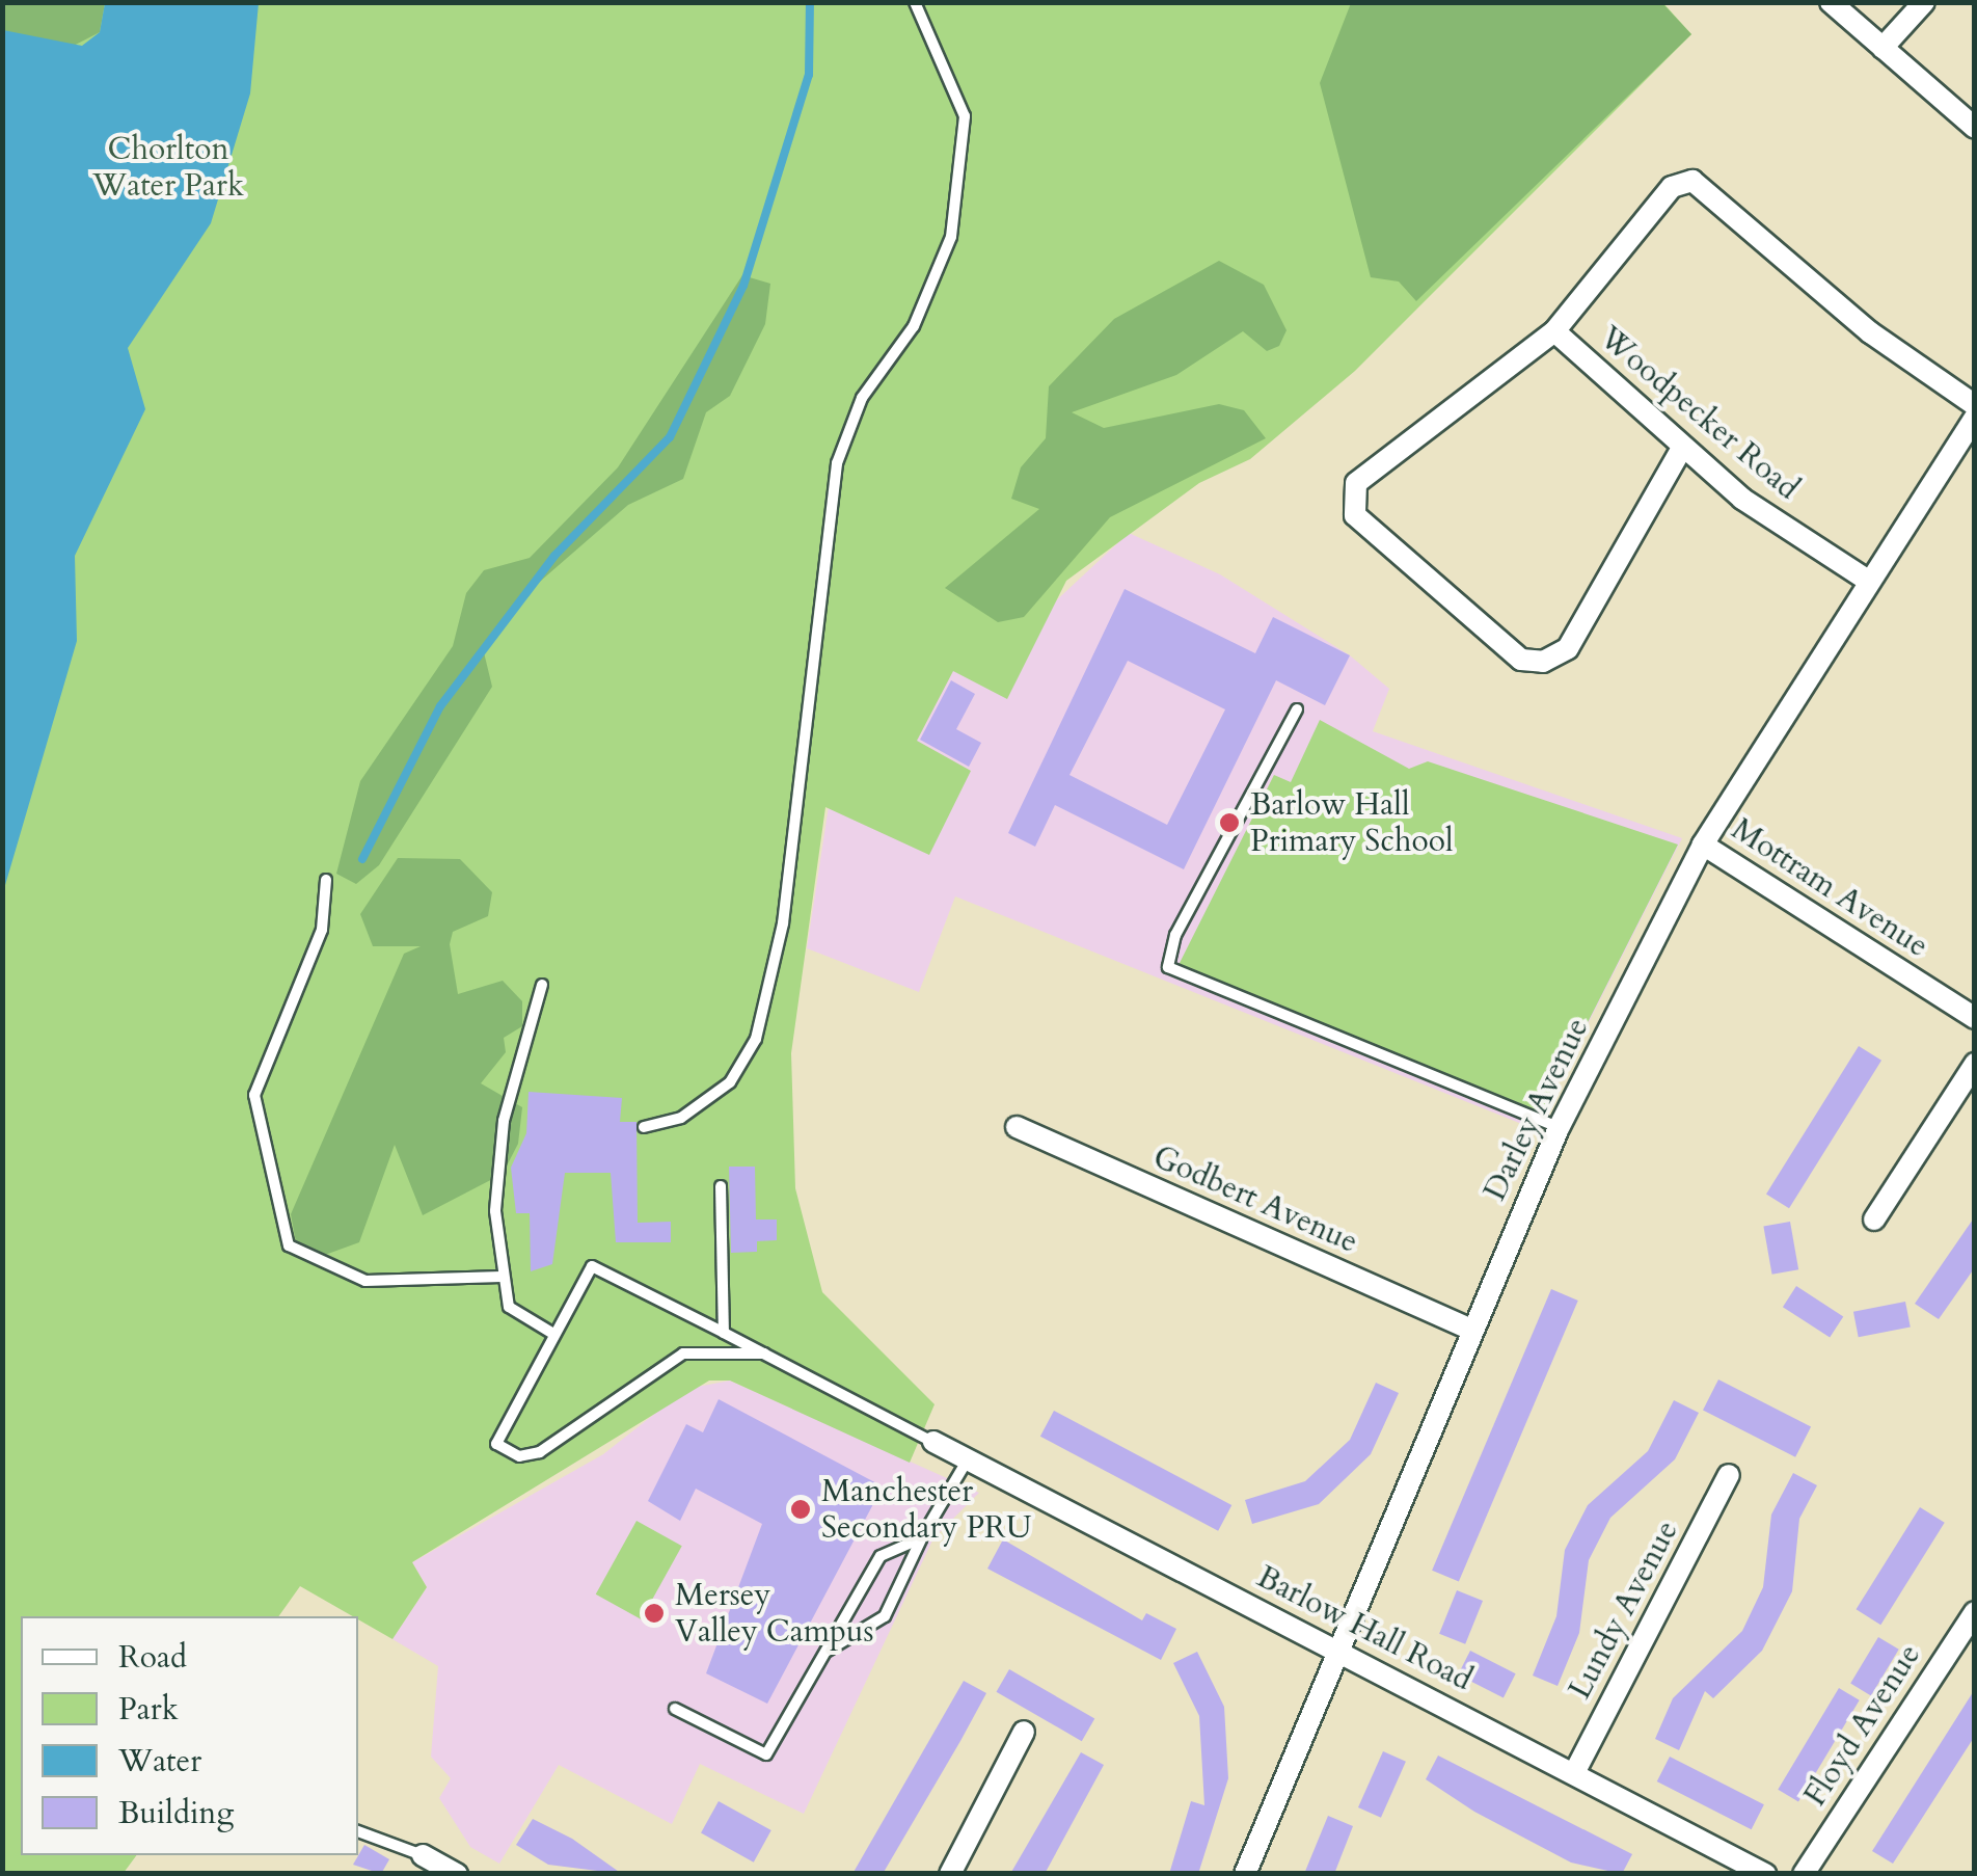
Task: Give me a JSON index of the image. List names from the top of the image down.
{
  "streets": {
    "street": [
      "Woodpecker Road",
      "Mottram Avenue",
      "Darley Avenue",
      "Godbert Avenue",
      "Lundy Avenue",
      "Barlow Hall Road",
      "Floyd Avenue"
    ]
  },
  "crossings": [
    ["Woodpecker Road", "Darley Avenue"],
    ["Mottram Avenue", "Darley Avenue"],
    ["Darley Avenue", "Godbert Avenue"],
    ["Darley Avenue", "Barlow Hall Road"],
    ["Lundy Avenue", "Barlow Hall Road"]
  ],
  "parks": ["Chorlton Water Park"],
  "places": ["Barlow Hall Primary School", "Manchester Secondary PRU", "Mersey Valley Campus"],
  "legend": [
    "Road",
    "Park",
    "Water",
    "Building"
  ]
}
